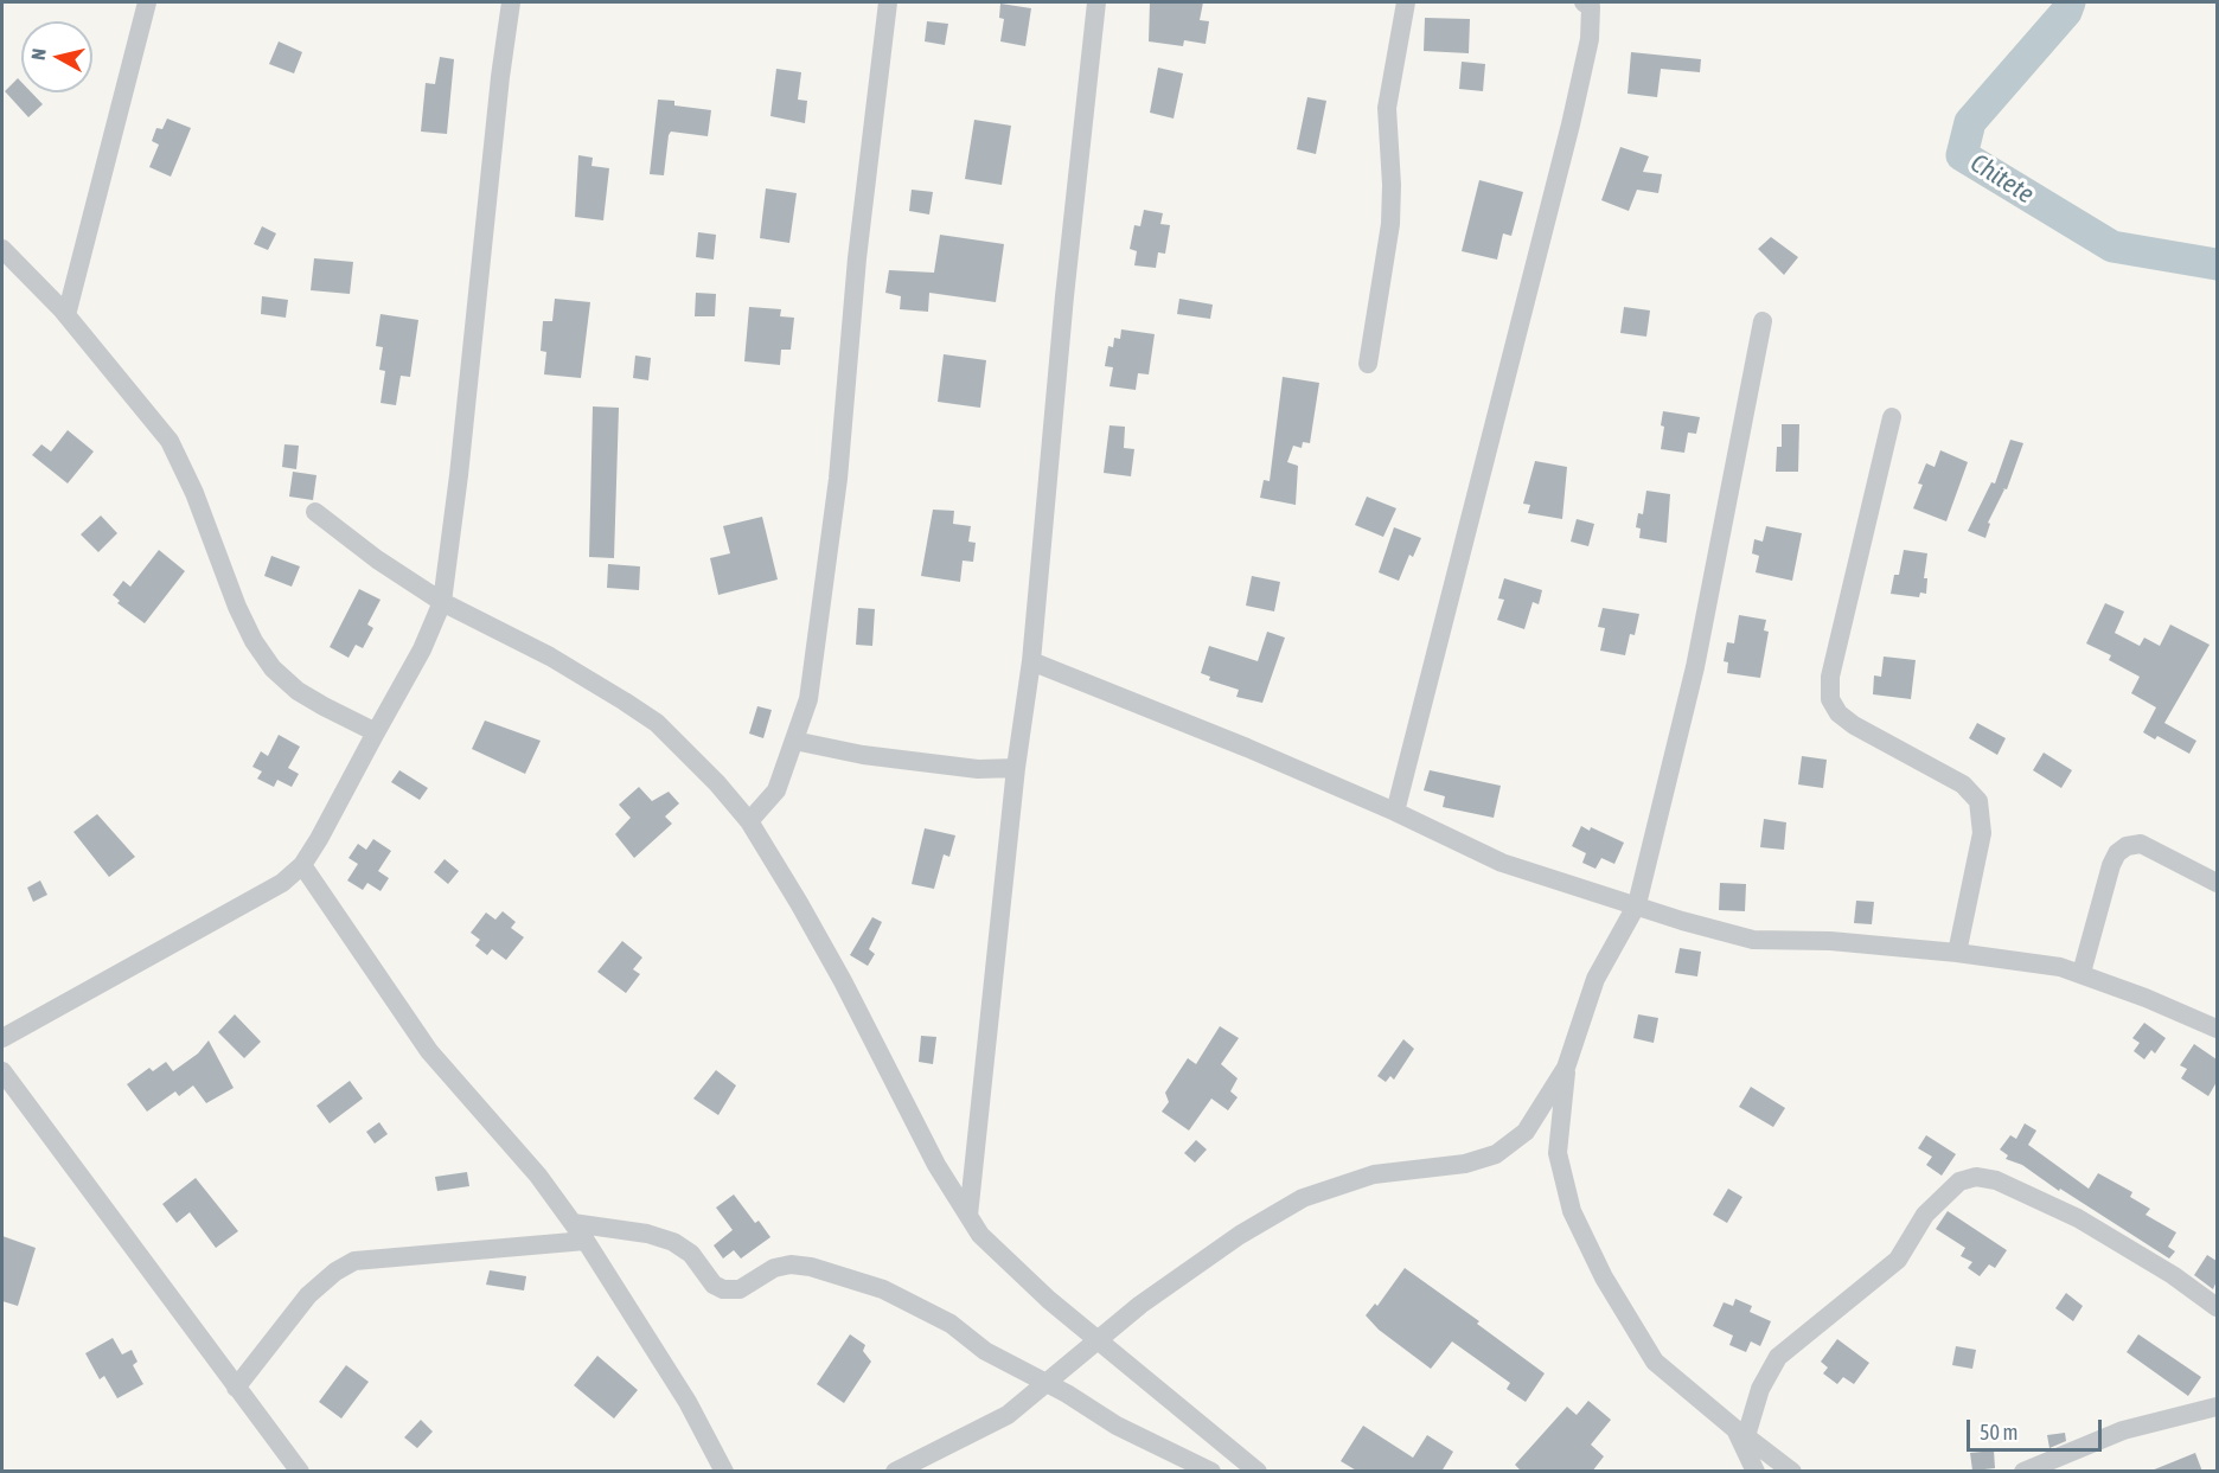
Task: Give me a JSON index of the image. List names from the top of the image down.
{
  "water": ["Chitete"],
  "scale_bar": "50 m",
  "north": "left"
}
